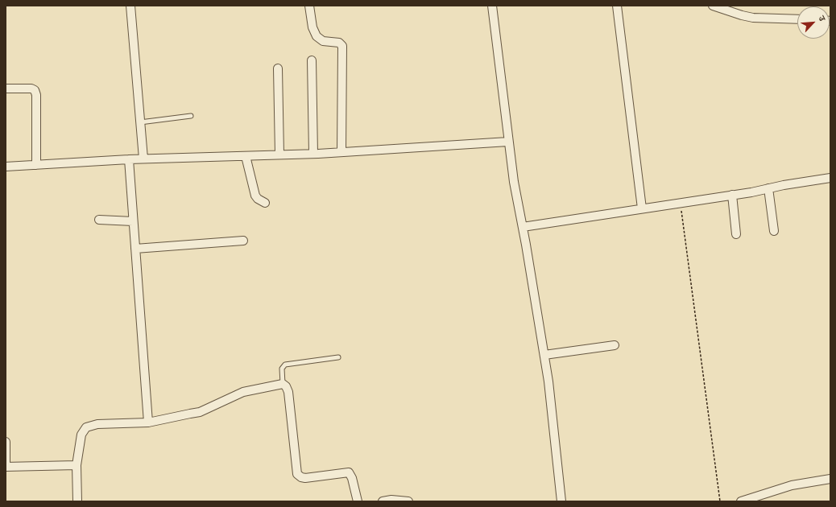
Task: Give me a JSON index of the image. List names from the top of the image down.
{
  "north": "top right"
}
